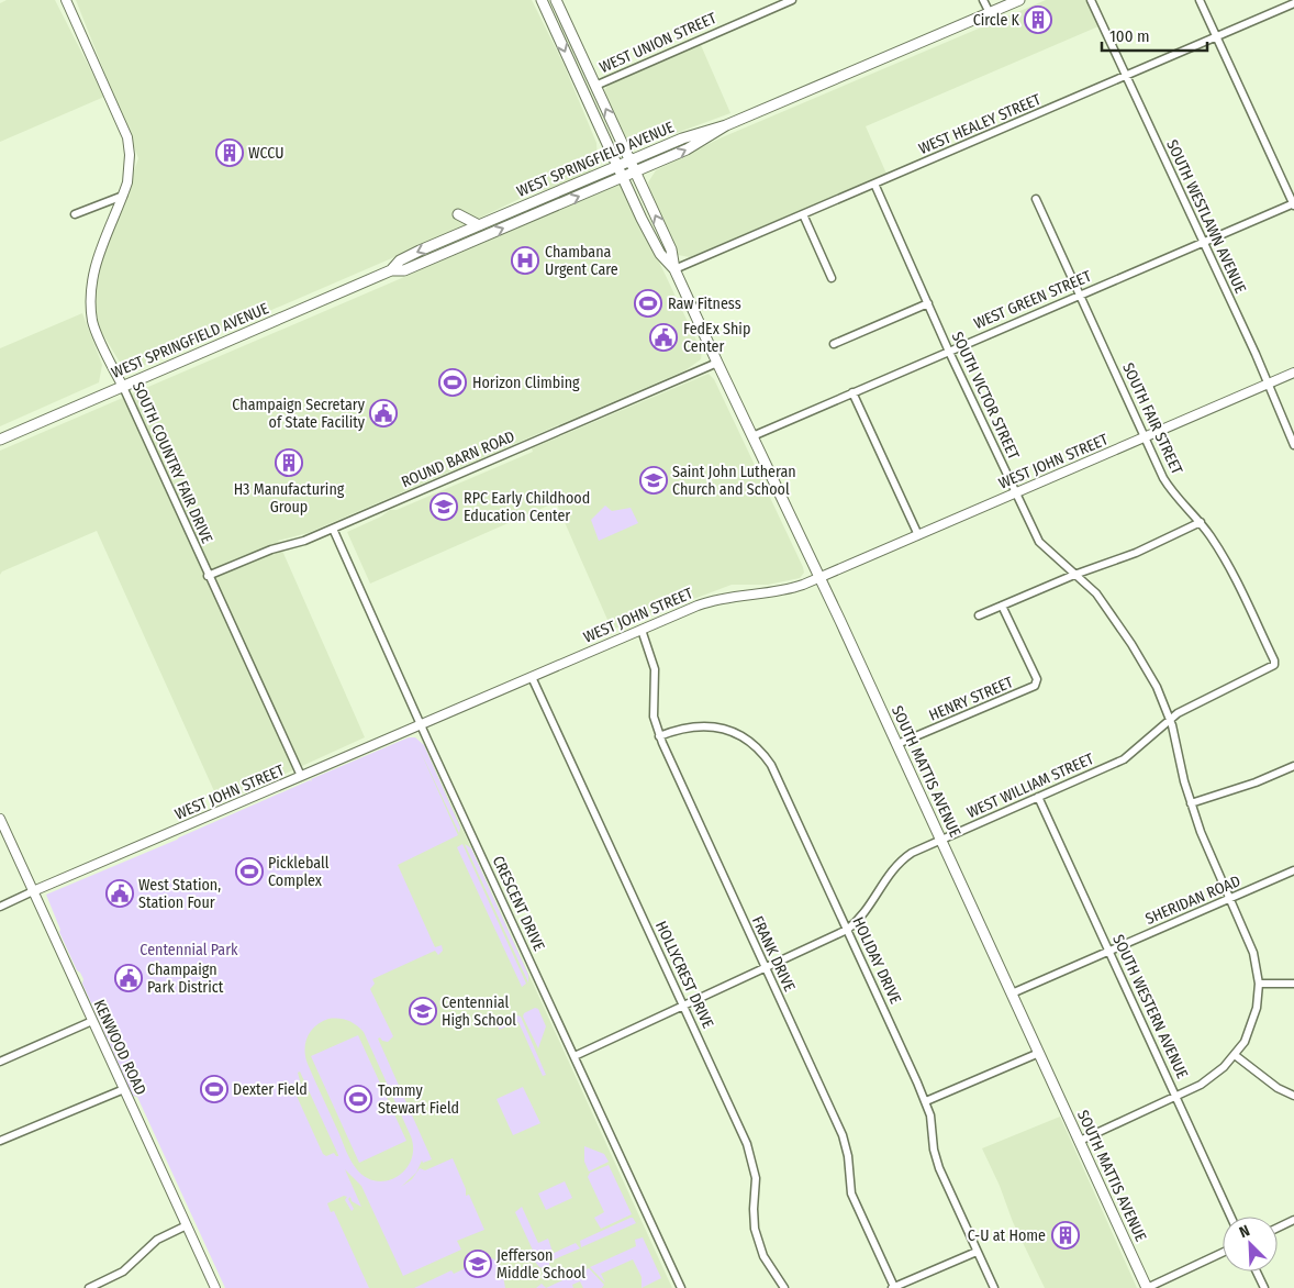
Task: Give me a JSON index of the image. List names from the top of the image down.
{
  "streets": {
    "main road": ["WEST SPRINGFIELD AVENUE", "SOUTH MATTIS AVENUE"],
    "street": [
      "WEST UNION STREET",
      "WEST HEALEY STREET",
      "SOUTH WESTLAWN AVENUE",
      "WEST GREEN STREET",
      "SOUTH VICTOR STREET",
      "SOUTH FAIR STREET",
      "ROUND BARN ROAD",
      "WEST JOHN STREET",
      "SOUTH COUNTRY FAIR DRIVE",
      "HENRY STREET",
      "WEST WILLIAM STREET",
      "SHERIDAN ROAD",
      "CRESCENT DRIVE",
      "FRANK DRIVE",
      "HOLIDAY DRIVE",
      "HOLLYCREST DRIVE",
      "SOUTH WESTERN AVENUE",
      "KENWOOD ROAD"
    ]
  },
  "crossings": [
    ["WEST UNION STREET", "SOUTH MATTIS AVENUE"],
    ["WEST HEALEY STREET", "SOUTH WESTLAWN AVENUE"],
    ["WEST HEALEY STREET", "SOUTH VICTOR STREET"],
    ["WEST HEALEY STREET", "SOUTH MATTIS AVENUE"],
    ["WEST SPRINGFIELD AVENUE", "SOUTH COUNTRY FAIR DRIVE"],
    ["WEST SPRINGFIELD AVENUE", "SOUTH MATTIS AVENUE"],
    ["SOUTH WESTLAWN AVENUE", "WEST GREEN STREET"],
    ["SOUTH WESTLAWN AVENUE", "WEST JOHN STREET"],
    ["WEST GREEN STREET", "SOUTH VICTOR STREET"],
    ["WEST GREEN STREET", "SOUTH FAIR STREET"],
    ["WEST GREEN STREET", "SOUTH MATTIS AVENUE"],
    ["SOUTH VICTOR STREET", "WEST JOHN STREET"],
    ["SOUTH VICTOR STREET", "SOUTH MATTIS AVENUE"],
    ["SOUTH VICTOR STREET", "WEST WILLIAM STREET"],
    ["SOUTH VICTOR STREET", "SHERIDAN ROAD"],
    ["SOUTH VICTOR STREET", "SOUTH WESTERN AVENUE"],
    ["SOUTH FAIR STREET", "WEST JOHN STREET"],
    ["SOUTH FAIR STREET", "WEST WILLIAM STREET"],
    ["ROUND BARN ROAD", "SOUTH COUNTRY FAIR DRIVE"],
    ["ROUND BARN ROAD", "SOUTH MATTIS AVENUE"],
    ["ROUND BARN ROAD", "CRESCENT DRIVE"],
    ["WEST JOHN STREET", "SOUTH COUNTRY FAIR DRIVE"],
    ["WEST JOHN STREET", "SOUTH MATTIS AVENUE"],
    ["WEST JOHN STREET", "CRESCENT DRIVE"],
    ["WEST JOHN STREET", "FRANK DRIVE"],
    ["WEST JOHN STREET", "HOLLYCREST DRIVE"],
    ["WEST JOHN STREET", "KENWOOD ROAD"],
    ["HENRY STREET", "SOUTH MATTIS AVENUE"],
    ["SOUTH MATTIS AVENUE", "WEST WILLIAM STREET"],
    ["SOUTH MATTIS AVENUE", "SHERIDAN ROAD"],
    ["WEST WILLIAM STREET", "CRESCENT DRIVE"],
    ["WEST WILLIAM STREET", "FRANK DRIVE"],
    ["WEST WILLIAM STREET", "HOLIDAY DRIVE"],
    ["WEST WILLIAM STREET", "HOLLYCREST DRIVE"],
    ["WEST WILLIAM STREET", "SOUTH WESTERN AVENUE"],
    ["SHERIDAN ROAD", "SOUTH WESTERN AVENUE"],
    ["FRANK DRIVE", "HOLIDAY DRIVE"]
  ],
  "parks": ["Centennial Park"],
  "places": {
    "building": [
      "Circle K",
      "WCCU",
      "H3 Manufacturing Group",
      "C-U at Home"
    ],
    "hospital": ["Chambana Urgent Care"],
    "sports": [
      "Raw Fitness",
      "Horizon Climbing",
      "Pickleball Complex",
      "Dexter Field",
      "Tommy Stewart Field"
    ],
    "public building": [
      "FedEx Ship Center",
      "Champaign Secretary of State Facility",
      "West Station, Station Four",
      "Champaign Park District"
    ],
    "school or university": [
      "Saint John Lutheran Church and School",
      "RPC Early Childhood Education Center",
      "Centennial High School",
      "Jefferson Middle School"
    ]
  },
  "scale_bar": "100 m",
  "north": "top left"
}
